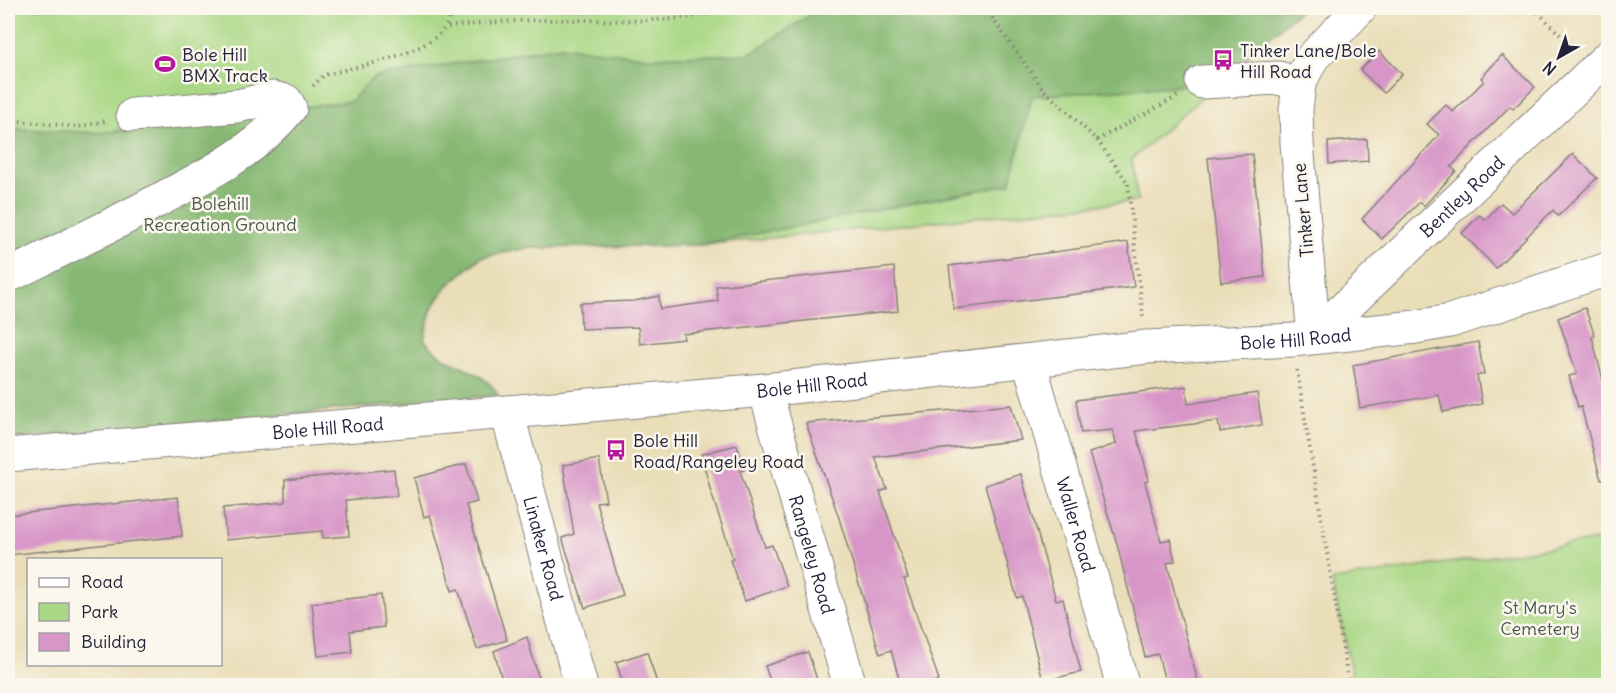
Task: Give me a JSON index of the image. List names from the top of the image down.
{
  "streets": {
    "street": [
      "Bentley Road",
      "Tinker Lane",
      "Bole Hill Road",
      "Waller Road",
      "Linaker Road",
      "Rangeley Road"
    ]
  },
  "crossings": [
    ["Bentley Road", "Tinker Lane"],
    ["Bentley Road", "Bole Hill Road"],
    ["Tinker Lane", "Bole Hill Road"],
    ["Bole Hill Road", "Waller Road"],
    ["Bole Hill Road", "Linaker Road"],
    ["Bole Hill Road", "Rangeley Road"]
  ],
  "parks": ["Bolehill Recreation Ground", "St Mary's Cemetery"],
  "places": {
    "bus stop": ["Tinker Lane/Bole Hill Road", "Bole Hill Road/Rangeley Road"],
    "sports": ["Bole Hill BMX Track"]
  },
  "legend": ["Road", "Park", "Building"],
  "north": "bottom left"
}
